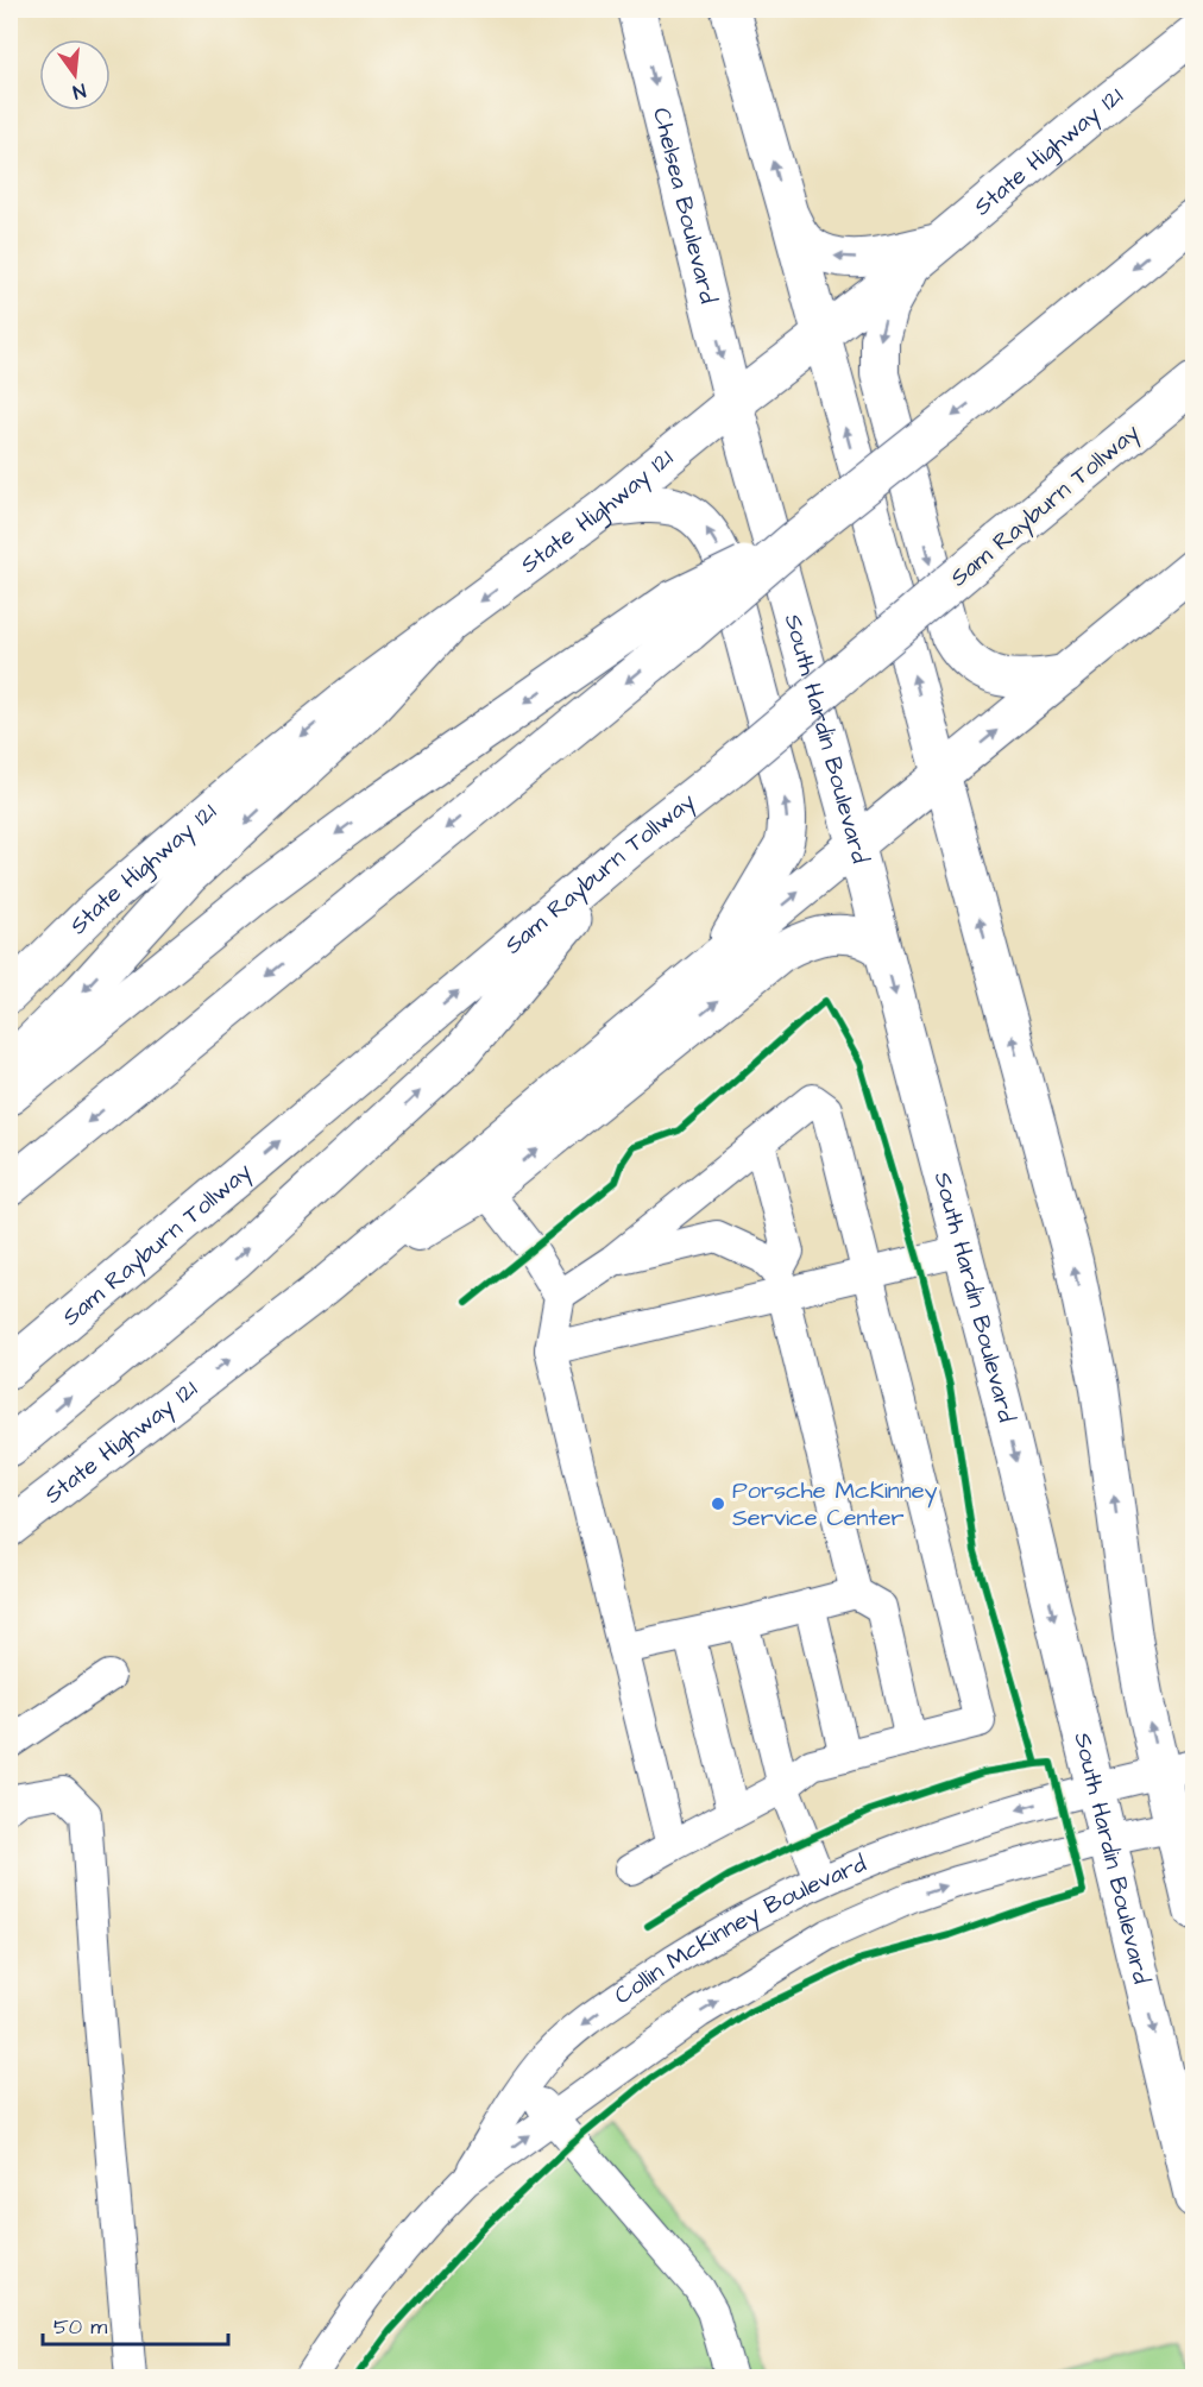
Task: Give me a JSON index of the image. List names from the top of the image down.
{
  "streets": {
    "highway": ["Sam Rayburn Tollway"],
    "main road": ["State Highway 121", "Chelsea Boulevard", "South Hardin Boulevard"],
    "street": ["Collin McKinney Boulevard"]
  },
  "crossings": [
    ["State Highway 121", "Chelsea Boulevard"],
    ["State Highway 121", "South Hardin Boulevard"],
    ["Chelsea Boulevard", "South Hardin Boulevard"],
    ["South Hardin Boulevard", "Collin McKinney Boulevard"]
  ],
  "places": ["Porsche McKinney Service Center"],
  "scale_bar": "50 m",
  "north": "bottom"
}
